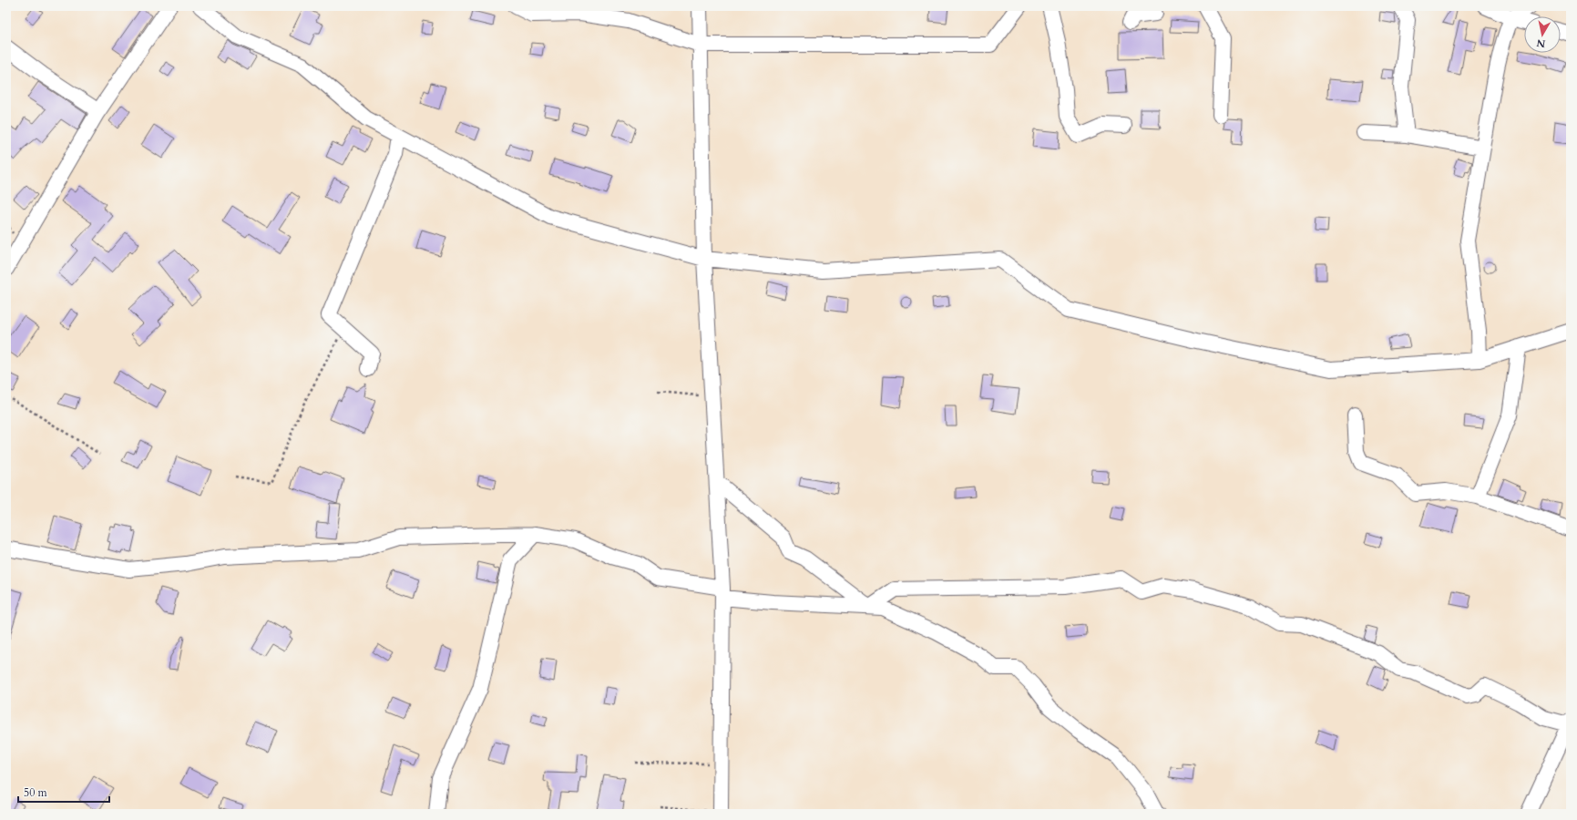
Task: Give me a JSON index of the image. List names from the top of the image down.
{
  "scale_bar": "50 m",
  "north": "bottom"
}
